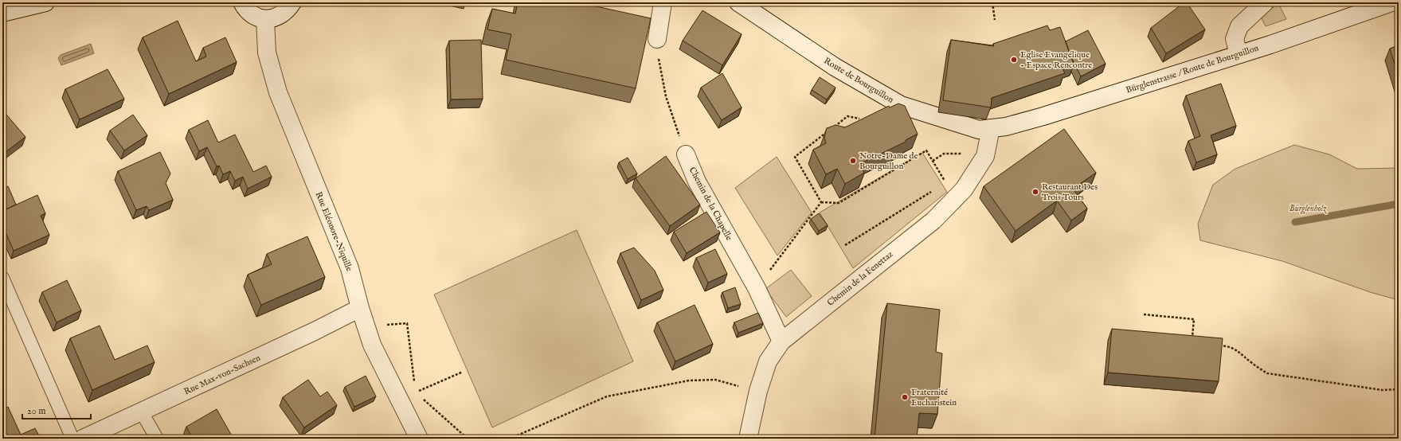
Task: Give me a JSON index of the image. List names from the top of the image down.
{
  "streets": {
    "street": [
      "Bürglenstrasse / Route de Bourguillon",
      "Route de Bourguillon",
      "Chemin de la Chapelle",
      "Rue Eléonore-Niquille",
      "Chemin de la Fenettaz",
      "Rue Max-von-Sachsen"
    ]
  },
  "crossings": [
    ["Bürglenstrasse / Route de Bourguillon", "Route de Bourguillon"],
    ["Bürglenstrasse / Route de Bourguillon", "Chemin de la Fenettaz"],
    ["Route de Bourguillon", "Chemin de la Fenettaz"],
    ["Chemin de la Chapelle", "Chemin de la Fenettaz"],
    ["Rue Eléonore-Niquille", "Rue Max-von-Sachsen"]
  ],
  "parks": ["Bürglenholz"],
  "places": [
    "Eglise Evangélique - Espace Rencontre",
    "Notre-Dame de Bourguillon",
    "Restaurant Des Trois Tours",
    "Fraternité Eucharistein"
  ],
  "scale_bar": "20 m"
}
